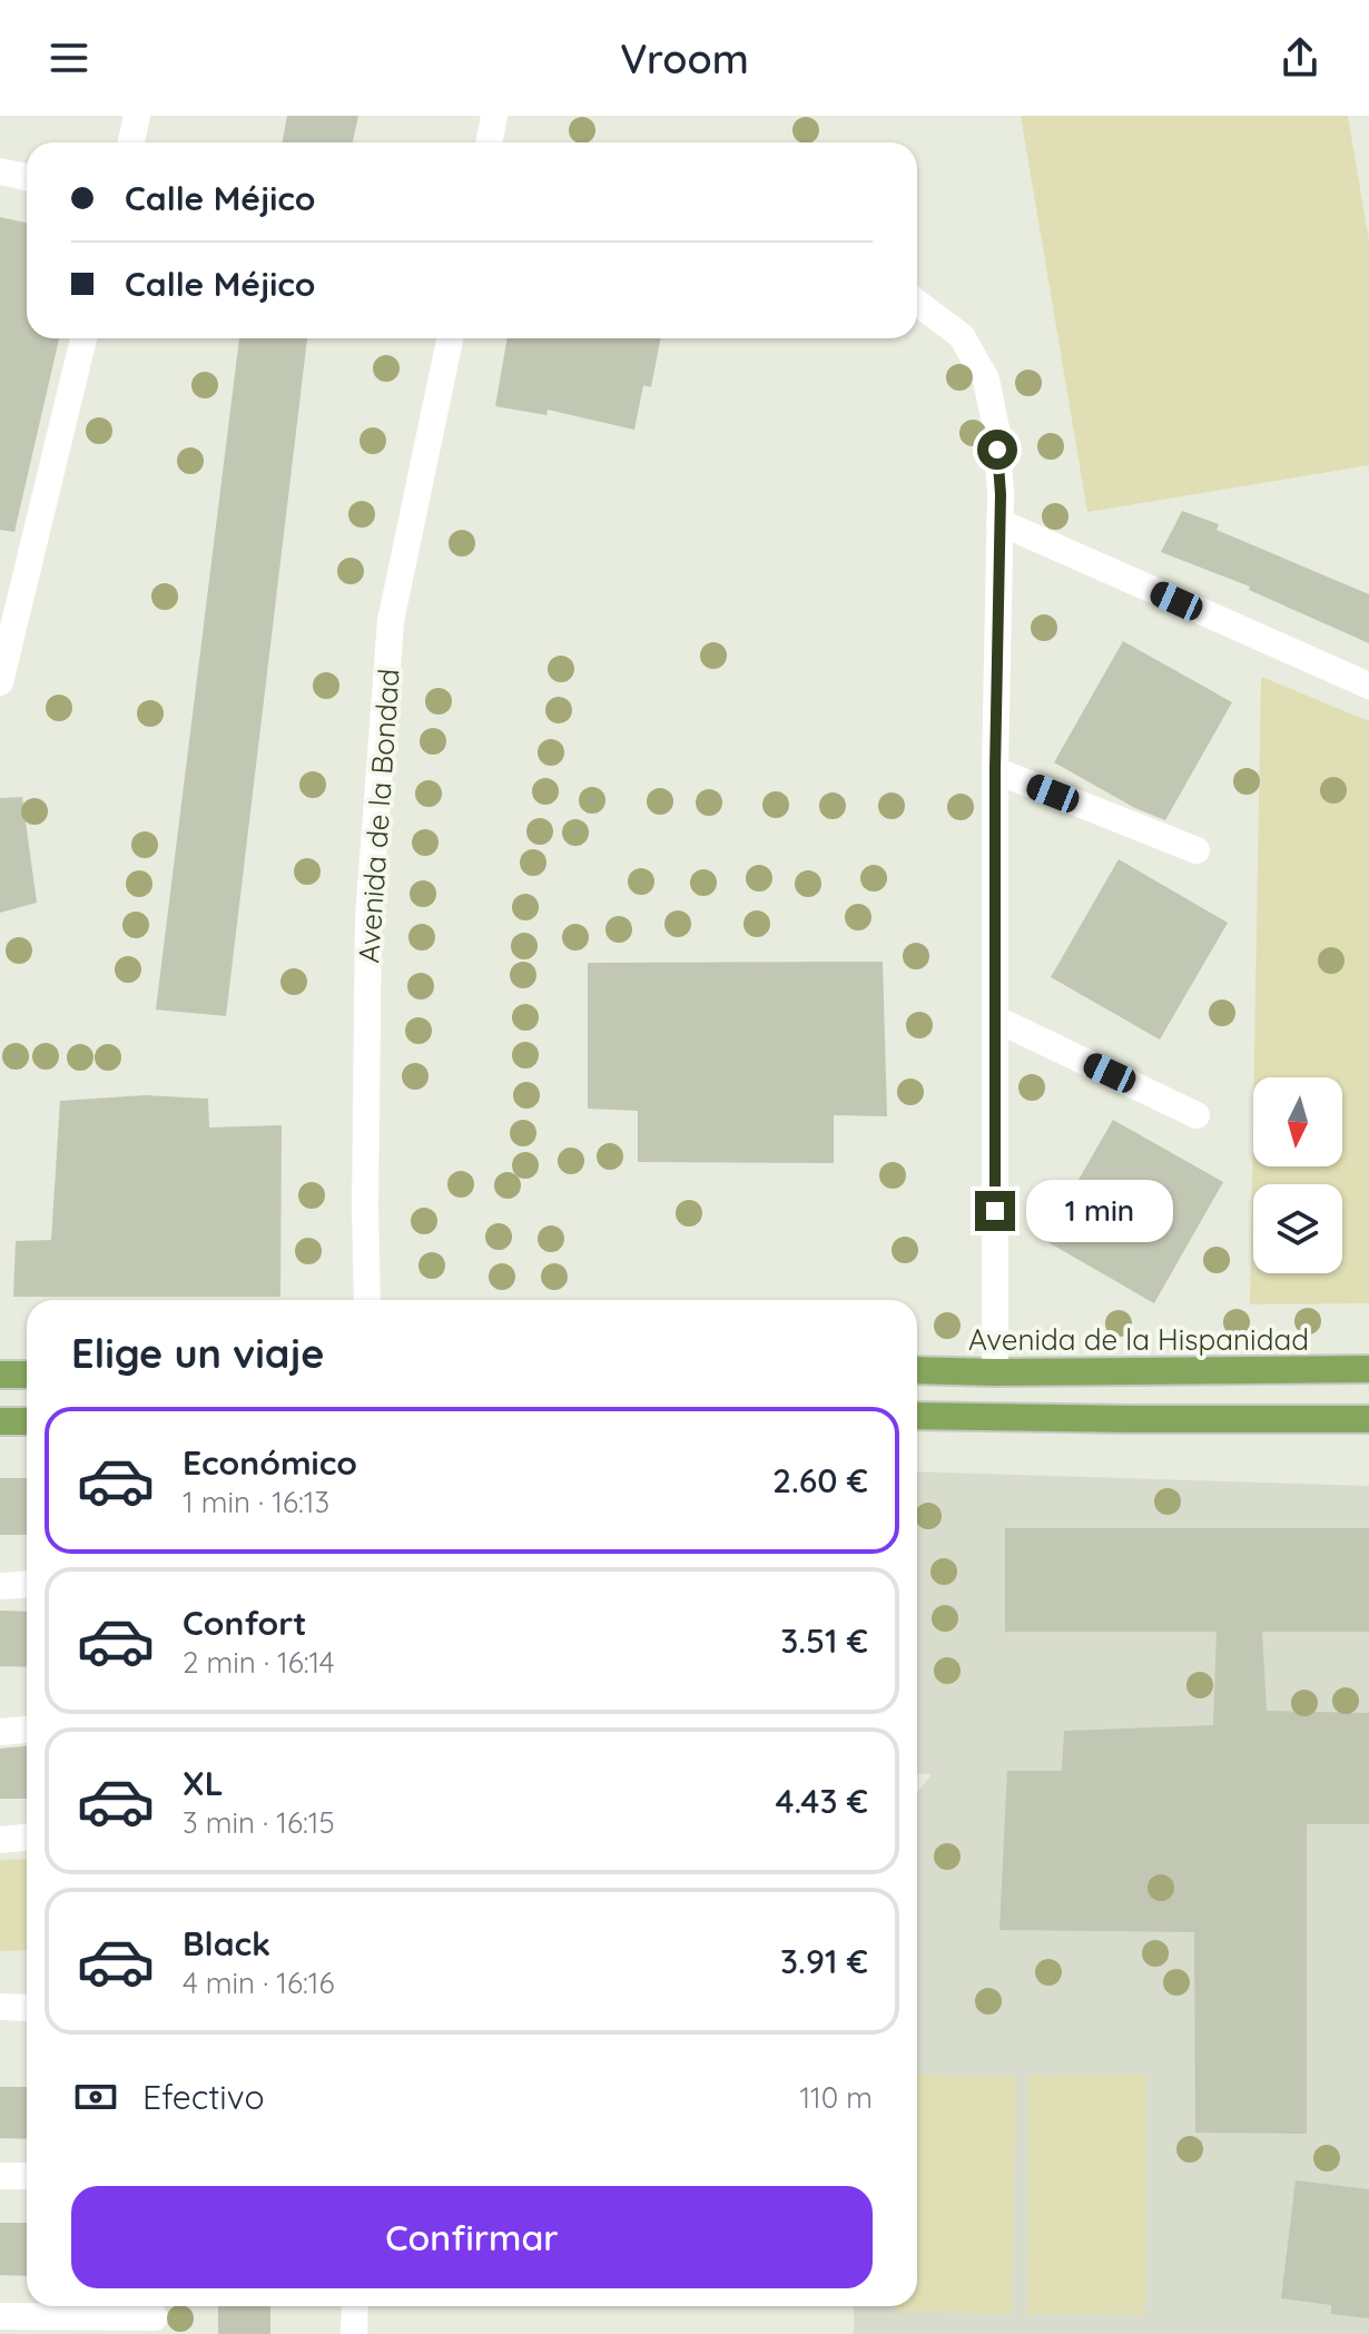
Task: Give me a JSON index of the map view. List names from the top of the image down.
{
  "streets": {
    "main road": ["Avenida de la Hispanidad"],
    "street": ["Avenida de la Bondad"]
  },
  "north": "bottom",
  "page": {
    "header": "Vroom",
    "banner": ["Calle Méjico", "Calle Méjico"],
    "bubble": "1 min",
    "heading": "Elige un viaje",
    "list": [
      {
        "name": "Económico",
        "note": "1 min · 16:13",
        "value": "2.60 €"
      },
      {
        "name": "Confort",
        "note": "2 min · 16:14",
        "value": "3.51 €"
      },
      {
        "name": "XL",
        "note": "3 min · 16:15",
        "value": "4.43 €"
      },
      {
        "name": "Black",
        "note": "4 min · 16:16",
        "value": "3.91 €"
      }
    ],
    "pay": ["Efectivo", "110 m"],
    "buttons": "Confirmar"
  }
}
